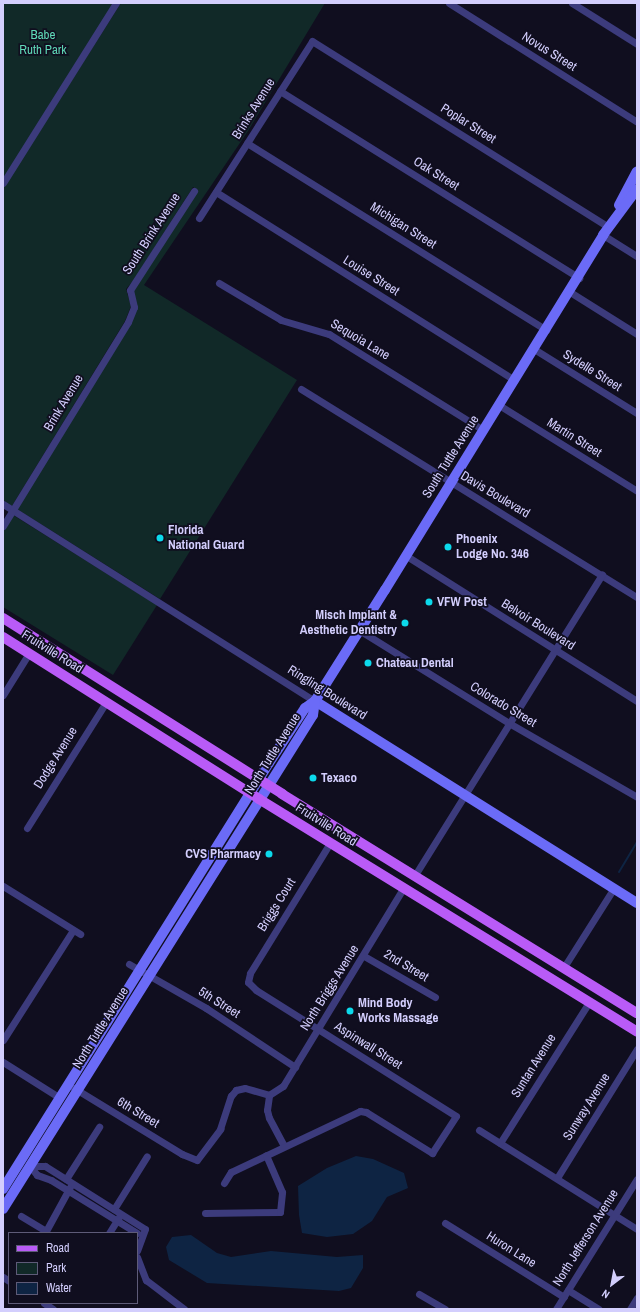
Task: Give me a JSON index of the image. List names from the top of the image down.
{
  "streets": {
    "main road": [
      "South Tuttle Avenue",
      "Fruitville Road",
      "Ringling Boulevard",
      "North Tuttle Avenue"
    ],
    "street": [
      "Novus Street",
      "Brinks Avenue",
      "Poplar Street",
      "Oak Street",
      "Michigan Street",
      "South Brink Avenue",
      "Louise Street",
      "Sequoia Lane",
      "Sydelle Street",
      "Brink Avenue",
      "Martin Street",
      "Davis Boulevard",
      "Belvoir Boulevard",
      "Colorado Street",
      "Dodge Avenue",
      "Briggs Court",
      "2nd Street",
      "North Briggs Avenue",
      "5th Street",
      "Aspinwall Street",
      "Suntan Avenue",
      "Sunway Avenue",
      "6th Street",
      "North Jefferson Avenue",
      "Huron Lane"
    ]
  },
  "crossings": [
    ["Brinks Avenue", "Poplar Street"],
    ["Brinks Avenue", "Oak Street"],
    ["Brinks Avenue", "Michigan Street"],
    ["Brinks Avenue", "Louise Street"],
    ["Poplar Street", "South Tuttle Avenue"],
    ["Oak Street", "South Tuttle Avenue"],
    ["Michigan Street", "South Tuttle Avenue"],
    ["South Brink Avenue", "Brink Avenue"],
    ["Louise Street", "South Tuttle Avenue"],
    ["Sequoia Lane", "South Tuttle Avenue"],
    ["Sydelle Street", "South Tuttle Avenue"],
    ["Brink Avenue", "Ringling Boulevard"],
    ["Martin Street", "South Tuttle Avenue"],
    ["South Tuttle Avenue", "Davis Boulevard"],
    ["South Tuttle Avenue", "Belvoir Boulevard"],
    ["South Tuttle Avenue", "Ringling Boulevard"],
    ["South Tuttle Avenue", "Colorado Street"],
    ["South Tuttle Avenue", "North Tuttle Avenue"],
    ["Fruitville Road", "North Tuttle Avenue"],
    ["Fruitville Road", "Dodge Avenue"],
    ["Fruitville Road", "Briggs Court"],
    ["Fruitville Road", "North Briggs Avenue"],
    ["Fruitville Road", "Suntan Avenue"],
    ["Ringling Boulevard", "North Tuttle Avenue"],
    ["North Tuttle Avenue", "5th Street"],
    ["North Tuttle Avenue", "6th Street"],
    ["Briggs Court", "Aspinwall Street"],
    ["2nd Street", "North Briggs Avenue"],
    ["North Briggs Avenue", "5th Street"],
    ["North Briggs Avenue", "Aspinwall Street"],
    ["North Briggs Avenue", "6th Street"],
    ["North Jefferson Avenue", "Huron Lane"]
  ],
  "parks": ["Babe Ruth Park"],
  "places": [
    "Florida National Guard",
    "Phoenix Lodge No. 346",
    "VFW Post",
    "Misch Implant & Aesthetic Dentistry",
    "Chateau Dental",
    "Texaco",
    "CVS Pharmacy",
    "Mind Body Works Massage"
  ],
  "legend": ["Road", "Park", "Water"],
  "north": "bottom left"
}
